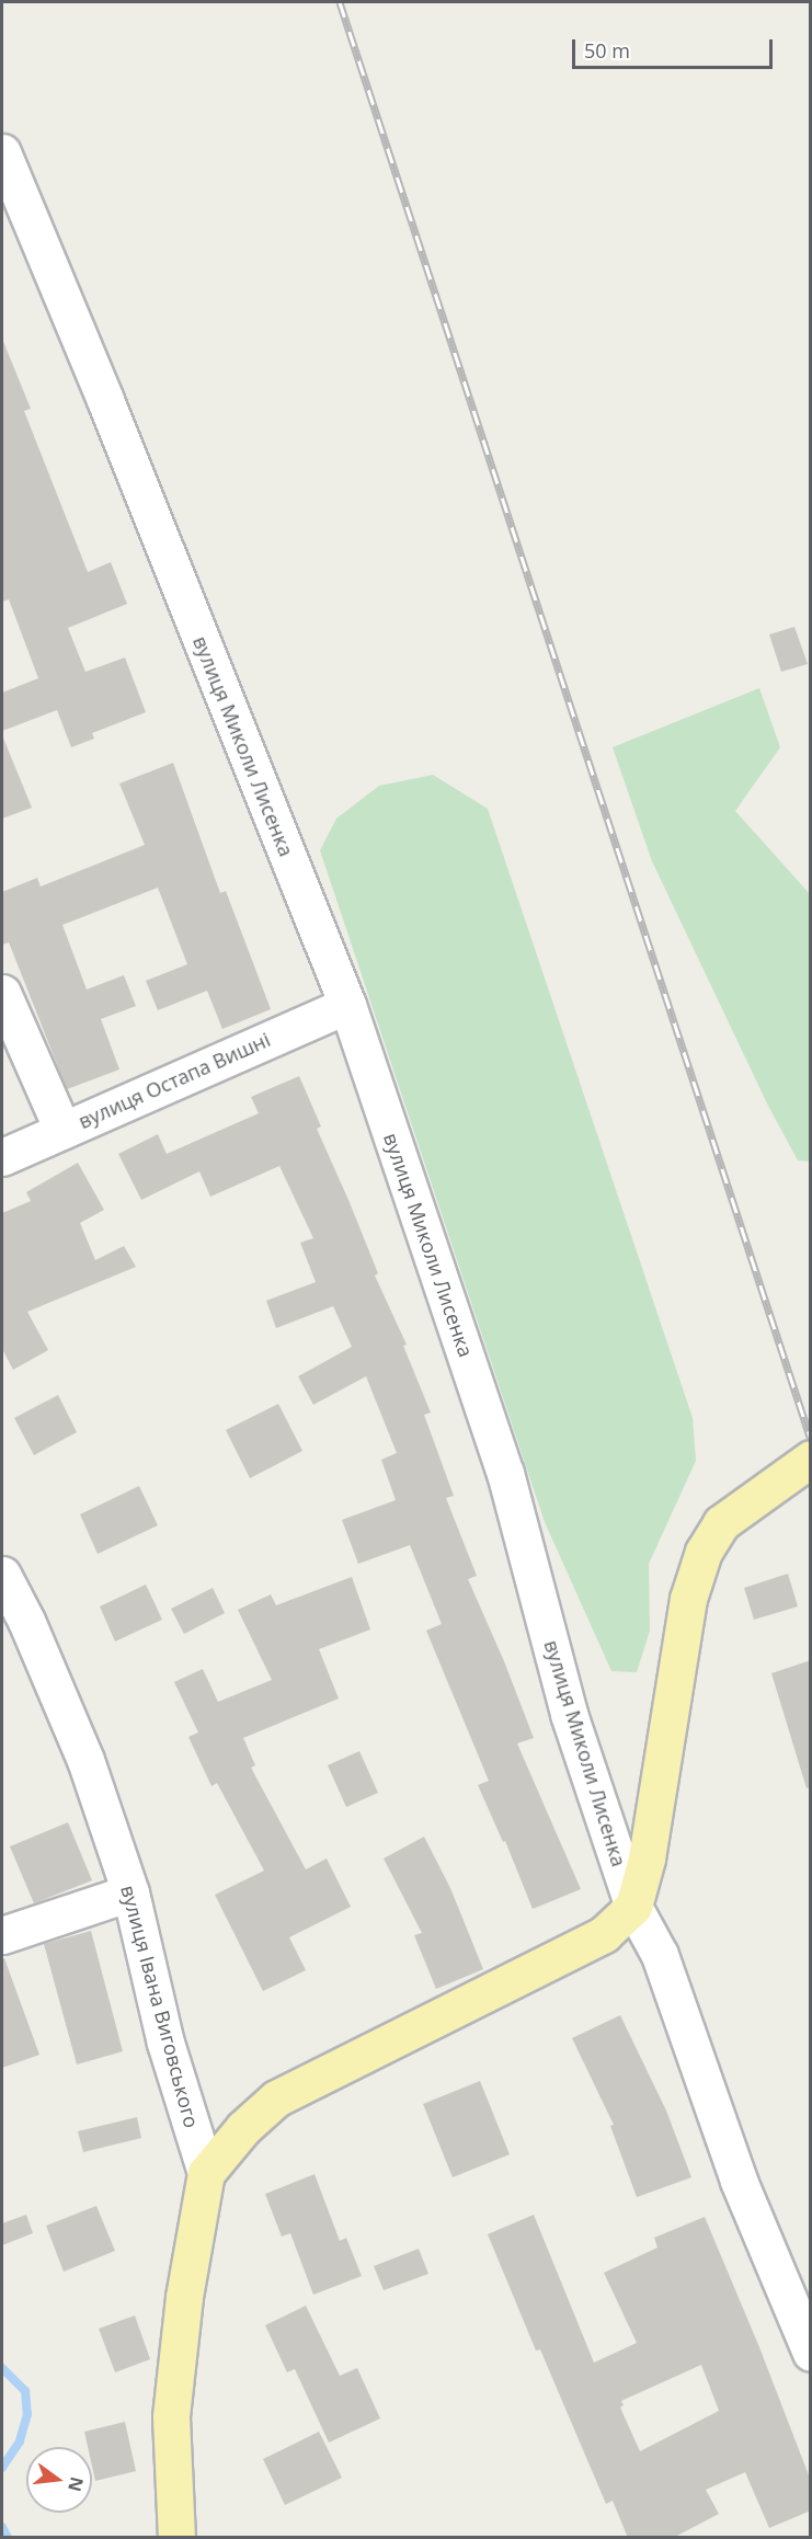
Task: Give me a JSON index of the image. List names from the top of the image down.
{
  "streets": {
    "main road": ["вулиця Івана Виговського"],
    "street": ["вулиця Миколи Лисенка", "вулиця Остапа Вишні"]
  },
  "crossings": [
    ["вулиця Миколи Лисенка", "вулиця Остапа Вишні"]
  ],
  "scale_bar": "50 m",
  "north": "right"
}
